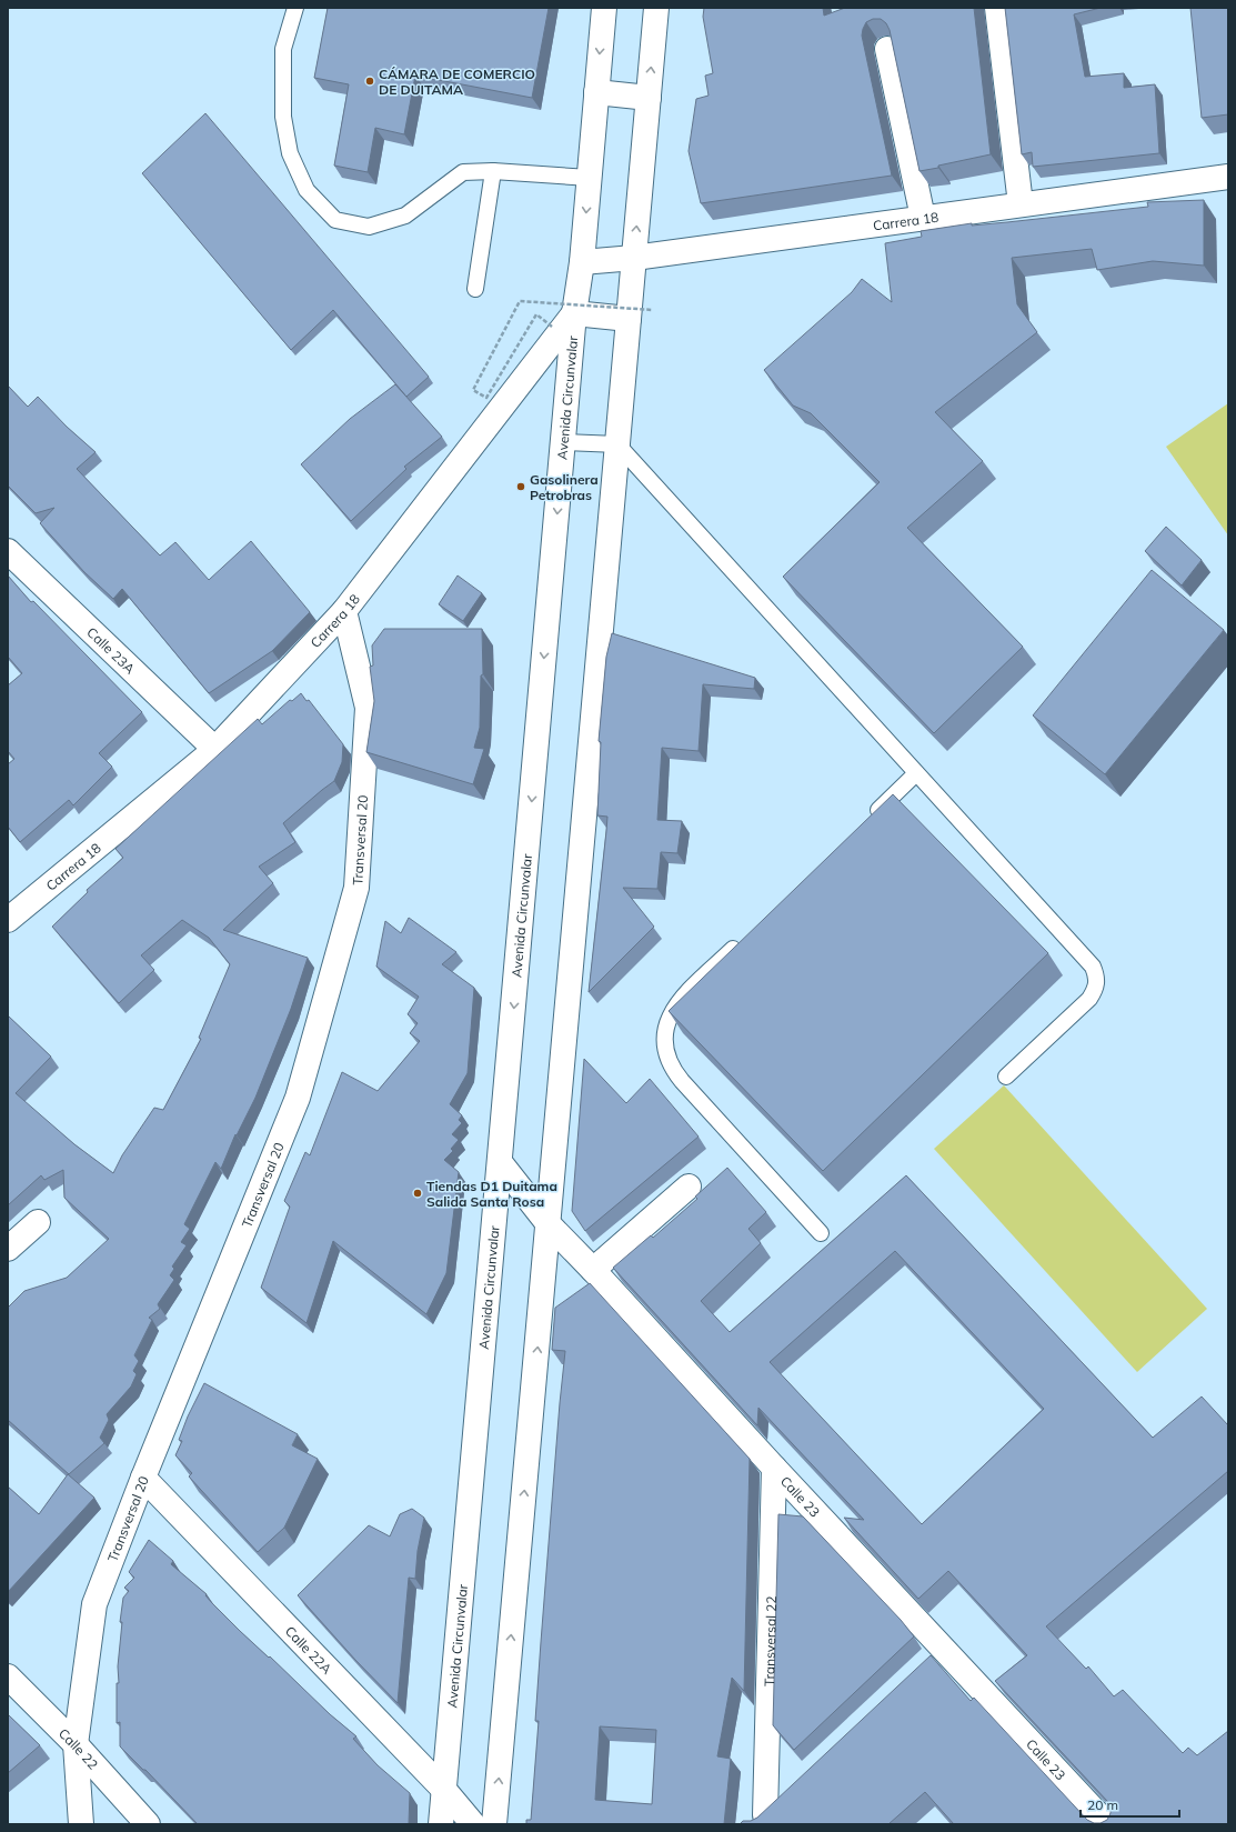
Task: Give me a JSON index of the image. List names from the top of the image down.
{
  "streets": {
    "main road": [
      "Carrera 18",
      "Avenida Circunvalar",
      "Calle 23A",
      "Transversal 20",
      "Calle 23",
      "Transversal 22",
      "Calle 22A",
      "Calle 22"
    ]
  },
  "crossings": [
    ["Carrera 18", "Avenida Circunvalar"],
    ["Carrera 18", "Calle 23A"],
    ["Carrera 18", "Transversal 20"],
    ["Avenida Circunvalar", "Calle 23"],
    ["Avenida Circunvalar", "Calle 22A"],
    ["Transversal 20", "Calle 22A"],
    ["Transversal 20", "Calle 22"],
    ["Calle 23", "Transversal 22"]
  ],
  "places": ["CÁMARA DE COMERCIO DE DUITAMA", "Gasolinera Petrobras", "Tiendas D1 Duitama Salida Santa Rosa"],
  "scale_bar": "20 m"
}
